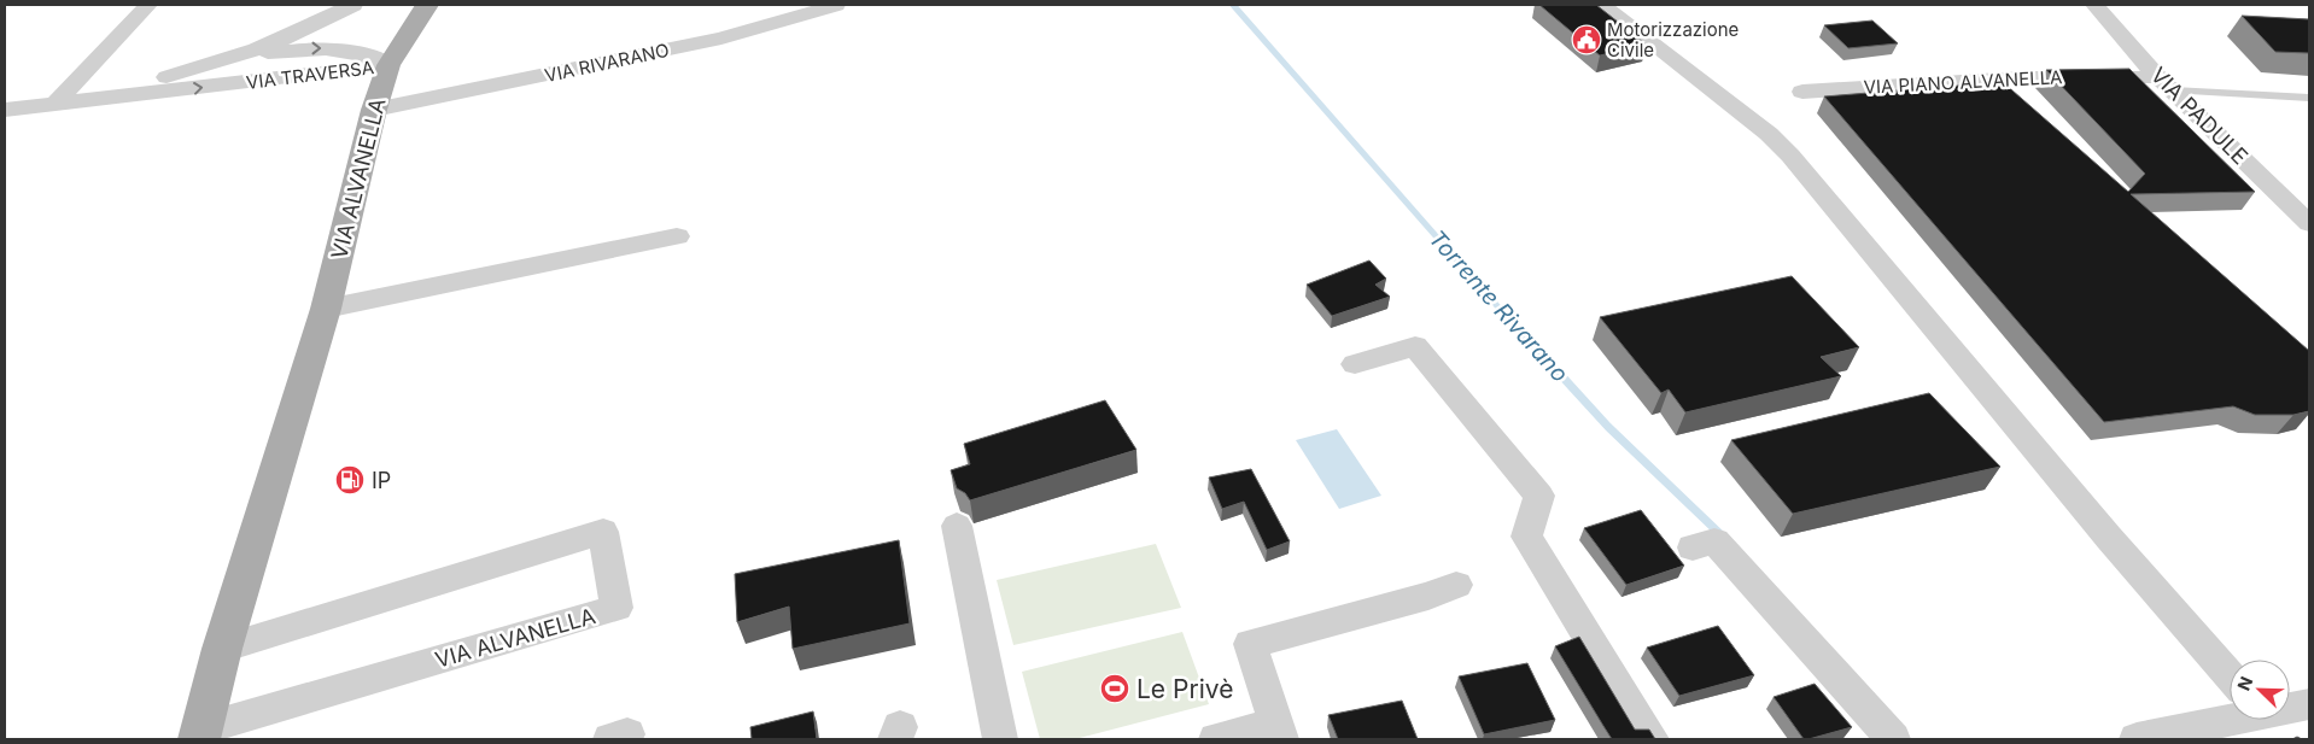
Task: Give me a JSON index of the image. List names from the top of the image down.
{
  "streets": {
    "main road": ["VIA ALVANELLA"],
    "street": [
      "VIA RIVARANO",
      "VIA TRAVERSA",
      "VIA PIANO ALVANELLA",
      "VIA PADULE"
    ]
  },
  "crossings": [
    ["VIA RIVARANO", "VIA ALVANELLA"],
    ["VIA TRAVERSA", "VIA ALVANELLA"],
    ["VIA PIANO ALVANELLA", "VIA PADULE"]
  ],
  "water": ["Torrente Rivarano"],
  "places": {
    "public building": ["Motorizzazione Civile"],
    "fuel station": ["IP"],
    "sports": ["Le Privè"]
  },
  "north": "top left"
}
